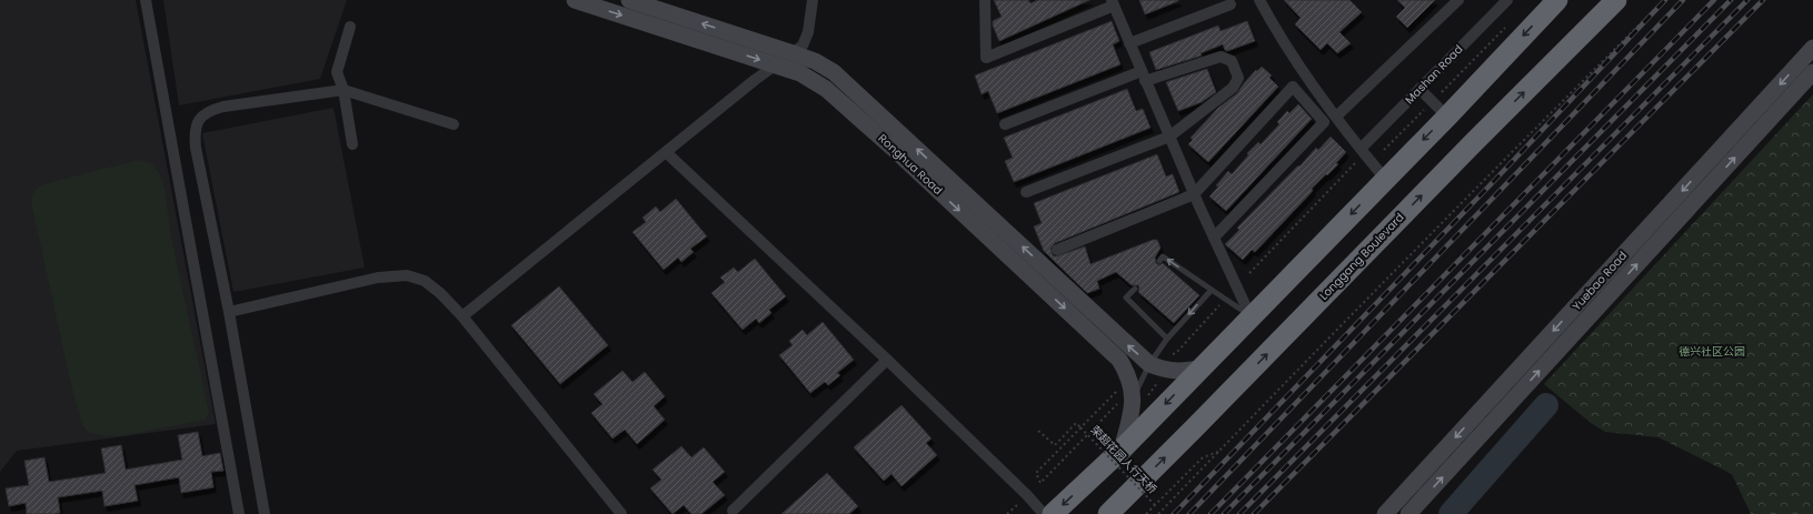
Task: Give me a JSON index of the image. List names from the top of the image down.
{
  "streets": {
    "highway": ["Longgang Boulevard"],
    "street": ["Mashan Road", "Ronghua Road", "Yuebao Road"],
    "path": ["荣超花园人行天桥"]
  },
  "parks": ["德兴社区公园"]
}
